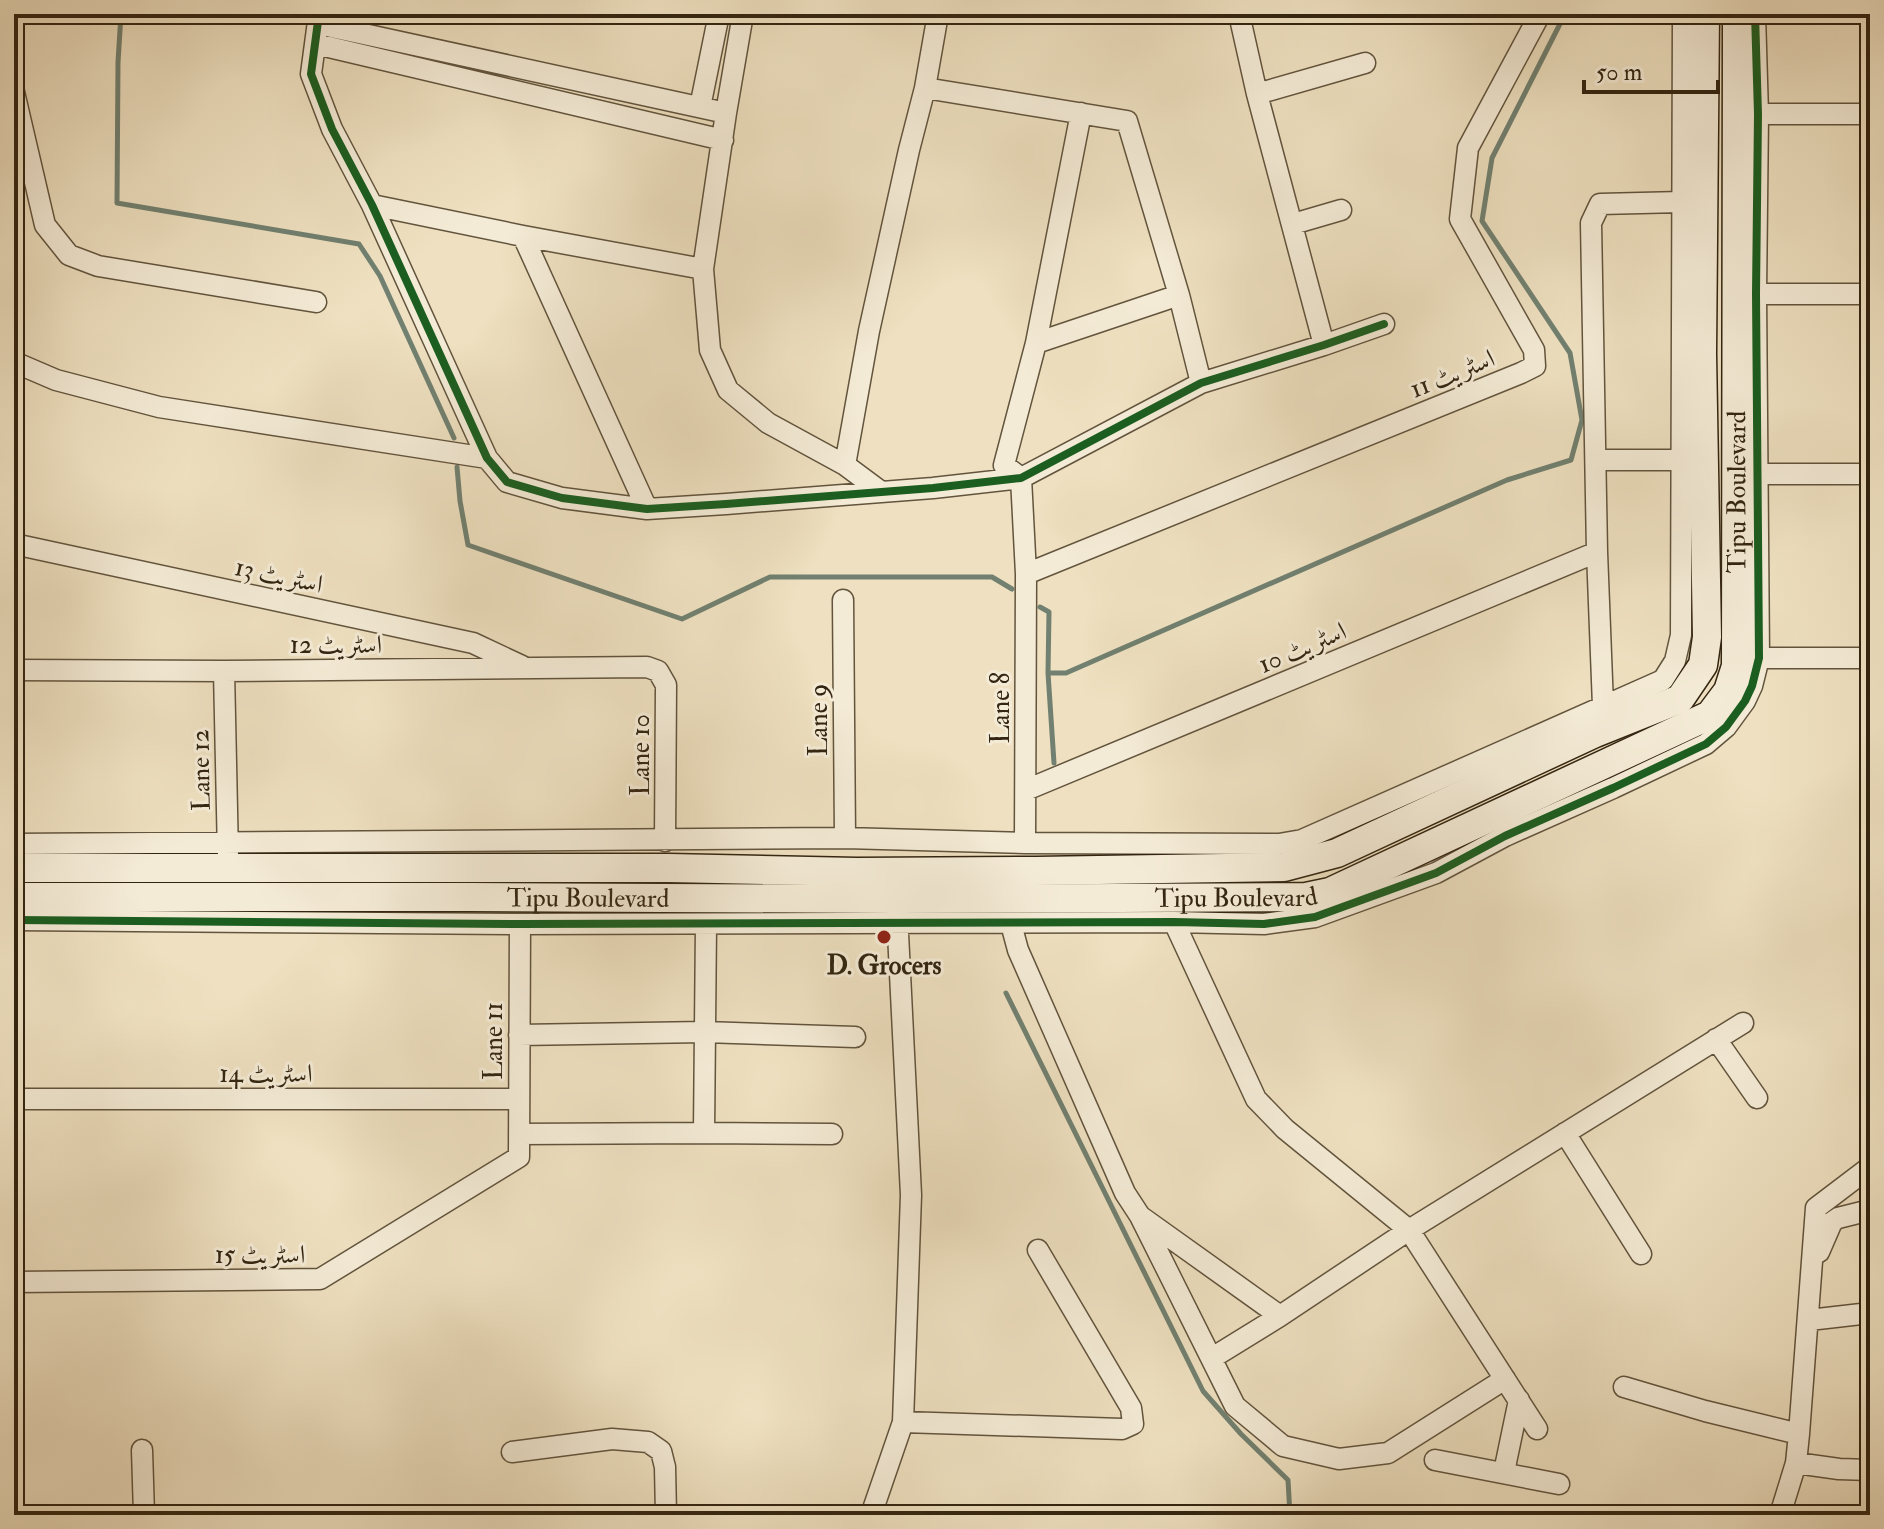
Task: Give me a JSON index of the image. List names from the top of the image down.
{
  "streets": {
    "street": [
      "اسٹریٹ 11",
      "Tipu Boulevard",
      "اسٹریٹ 13",
      "اسٹریٹ 12",
      "اسٹریٹ 10",
      "Lane 8",
      "Lane 9",
      "Lane 10",
      "Lane 12",
      "Lane 11",
      "اسٹریٹ 14",
      "اسٹریٹ 15"
    ]
  },
  "crossings": [
    ["اسٹریٹ 11", "Lane 8"],
    ["Tipu Boulevard", "Lane 12"],
    ["اسٹریٹ 13", "اسٹریٹ 12"],
    ["اسٹریٹ 12", "Lane 10"],
    ["اسٹریٹ 12", "Lane 12"],
    ["اسٹریٹ 10", "Lane 8"],
    ["Lane 11", "اسٹریٹ 14"],
    ["Lane 11", "اسٹریٹ 15"]
  ],
  "places": ["D. Grocers"],
  "scale_bar": "50 m"
}
